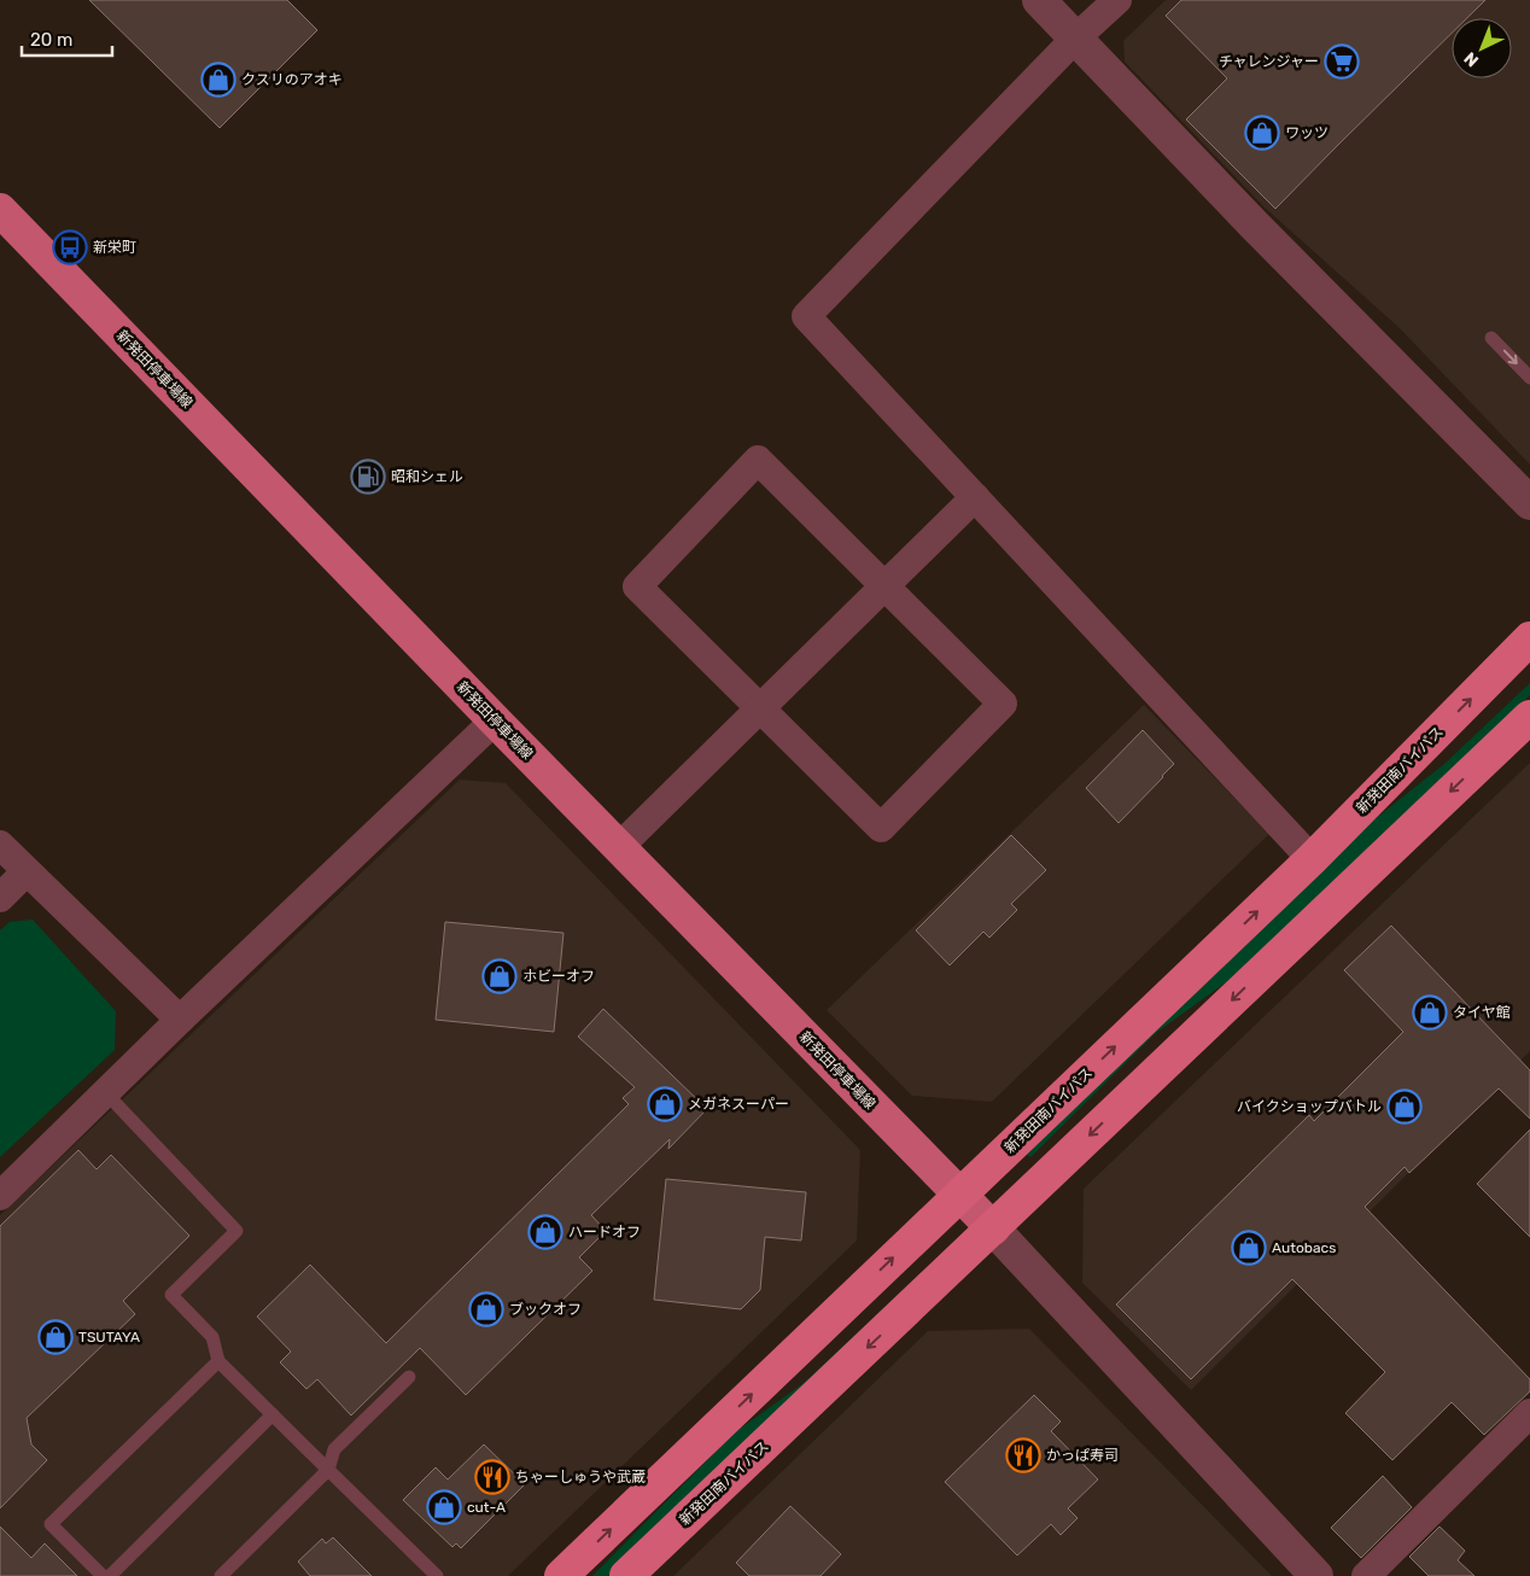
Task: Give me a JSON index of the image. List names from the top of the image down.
{
  "streets": {
    "highway": ["新発田南バイパス"],
    "main road": ["新発田停車場線"]
  },
  "crossings": [
    ["新発田停車場線", "新発田南バイパス"]
  ],
  "places": {
    "supermarket": ["チャレンジャー"],
    "shop": [
      "クスリのアオキ",
      "ワッツ",
      "ホビーオフ",
      "タイヤ館",
      "メガネスーパー",
      "バイクショップバトル",
      "ハードオフ",
      "Autobacs",
      "ブックオフ",
      "TSUTAYA",
      "cut-A"
    ],
    "bus stop": ["新栄町"],
    "fuel station": ["昭和シェル"],
    "restaurant": ["かっぱ寿司", "ちゃーしゅうや武蔵"]
  },
  "scale_bar": "20 m",
  "north": "bottom left"
}
